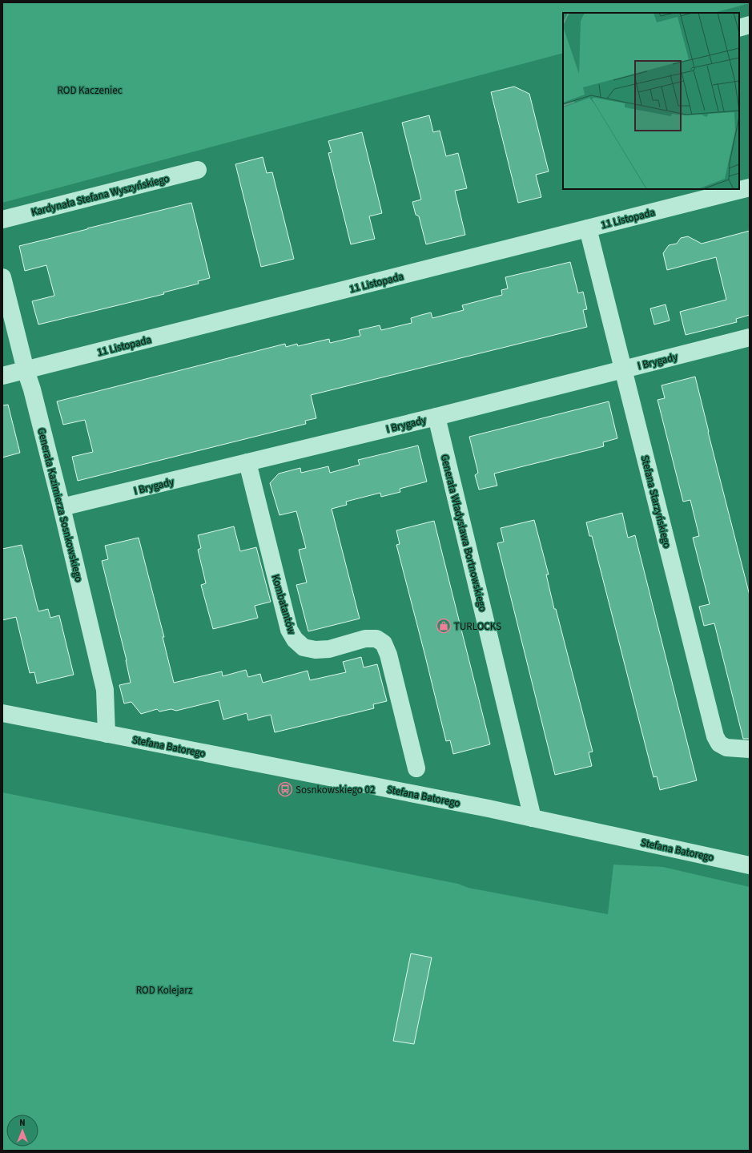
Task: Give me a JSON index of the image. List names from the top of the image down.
{
  "streets": {
    "street": [
      "Kardynała Stefana Wyszyńskiego",
      "11 Listopada",
      "I Brygady",
      "Stefana Starzyńskiego",
      "Generała Kazimierza Sosnkowskiego",
      "Generała Władysława Bortnowskiego",
      "Kombatantów",
      "Stefana Batorego"
    ]
  },
  "crossings": [
    ["11 Listopada", "Stefana Starzyńskiego"],
    ["11 Listopada", "Generała Kazimierza Sosnkowskiego"],
    ["I Brygady", "Stefana Starzyńskiego"],
    ["I Brygady", "Generała Kazimierza Sosnkowskiego"],
    ["I Brygady", "Generała Władysława Bortnowskiego"],
    ["I Brygady", "Kombatantów"],
    ["Generała Kazimierza Sosnkowskiego", "Stefana Batorego"],
    ["Generała Władysława Bortnowskiego", "Stefana Batorego"]
  ],
  "parks": ["ROD Kaczeniec", "ROD Kolejarz"],
  "places": {
    "shop": ["TURLOCKS"],
    "bus stop": ["Sosnkowskiego 02"]
  },
  "north": "top"
}
